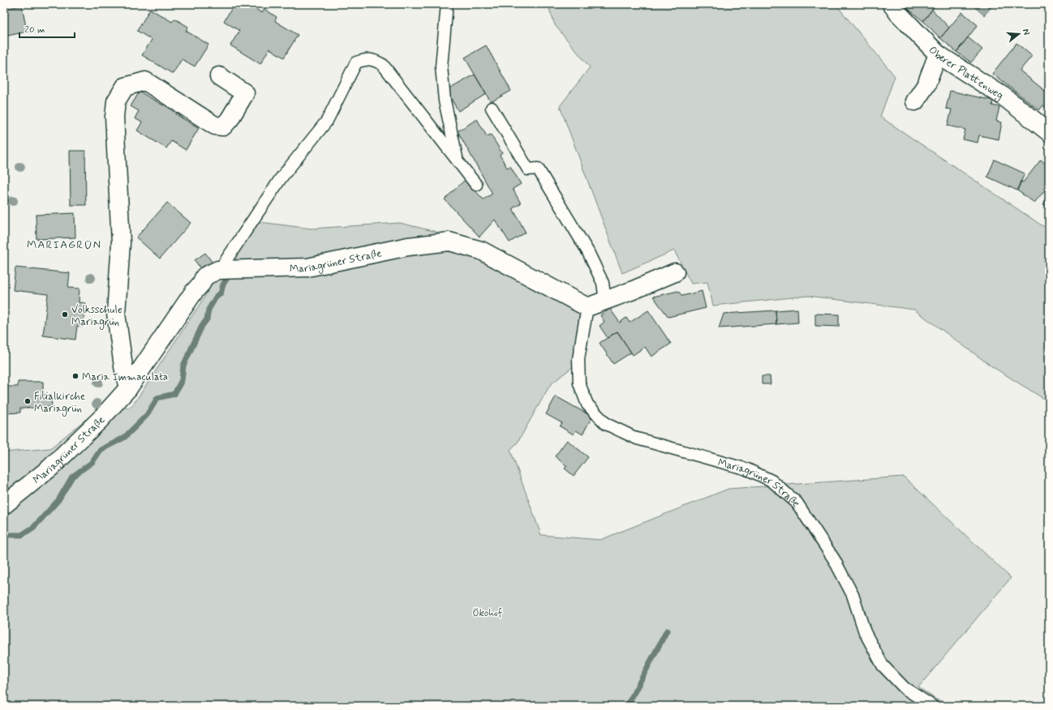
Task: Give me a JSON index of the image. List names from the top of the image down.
{
  "streets": {
    "street": ["Oberer Plattenweg", "Mariagrüner Straße"]
  },
  "districts": ["MARIAGRÜN"],
  "parks": ["Ökohof"],
  "places": ["Volksschule Mariagrün", "Maria Immaculata", "Filialkirche Mariagrün"],
  "scale_bar": "20 m",
  "north": "right"
}
